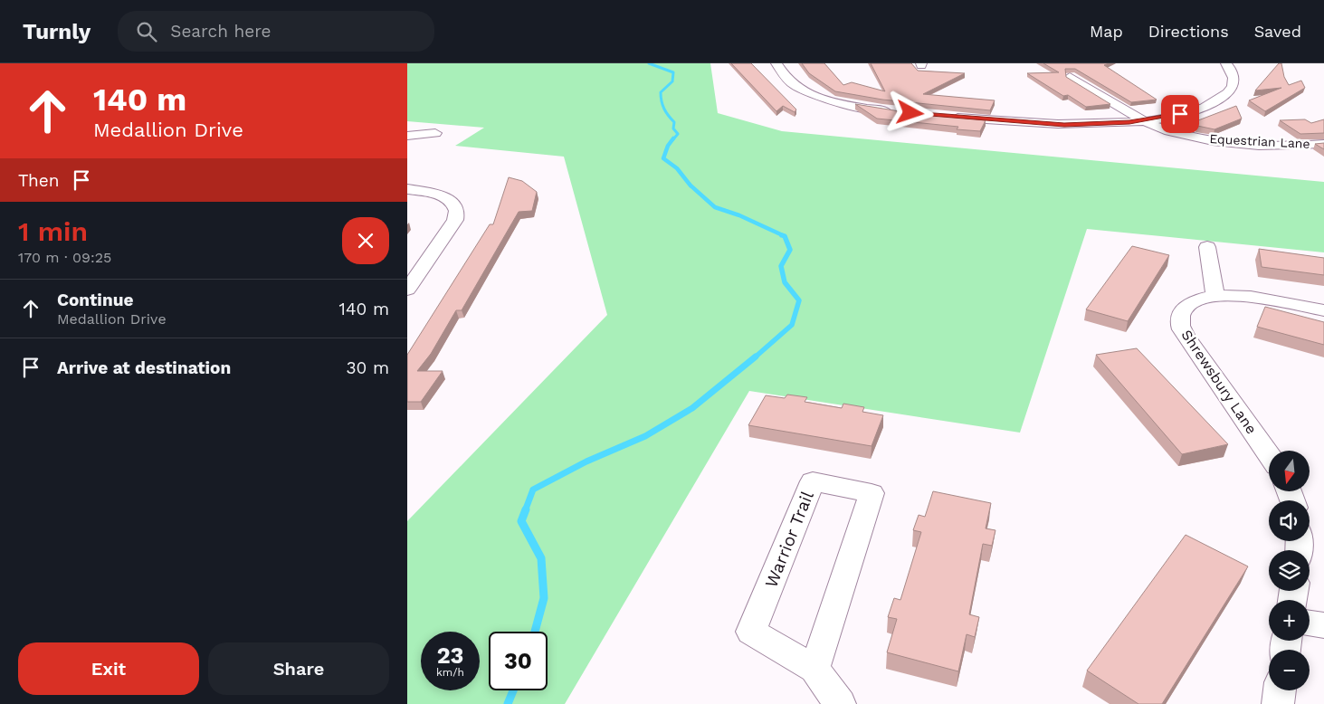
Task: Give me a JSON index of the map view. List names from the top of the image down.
{
  "streets": {
    "street": ["Equestrian Lane", "Shrewsbury Lane", "Warrior Trail"]
  },
  "north": "bottom",
  "page": {
    "header": "Turnly",
    "search": "Search here",
    "nav": ["Map", "Directions", "Saved"],
    "turn": ["140 m", "Medallion Drive"],
    "then": "Then",
    "heading": ["1 min", "170 m · 09:25"],
    "list": [
      {
        "name": "Continue",
        "note": "Medallion Drive",
        "value": "140 m"
      },
      {
        "name": "Arrive at destination",
        "value": "30 m"
      }
    ],
    "map_buttons": ["+", "−"],
    "speed": "23 km/h",
    "limit": "30",
    "buttons": ["Exit", "Share"]
  }
}
